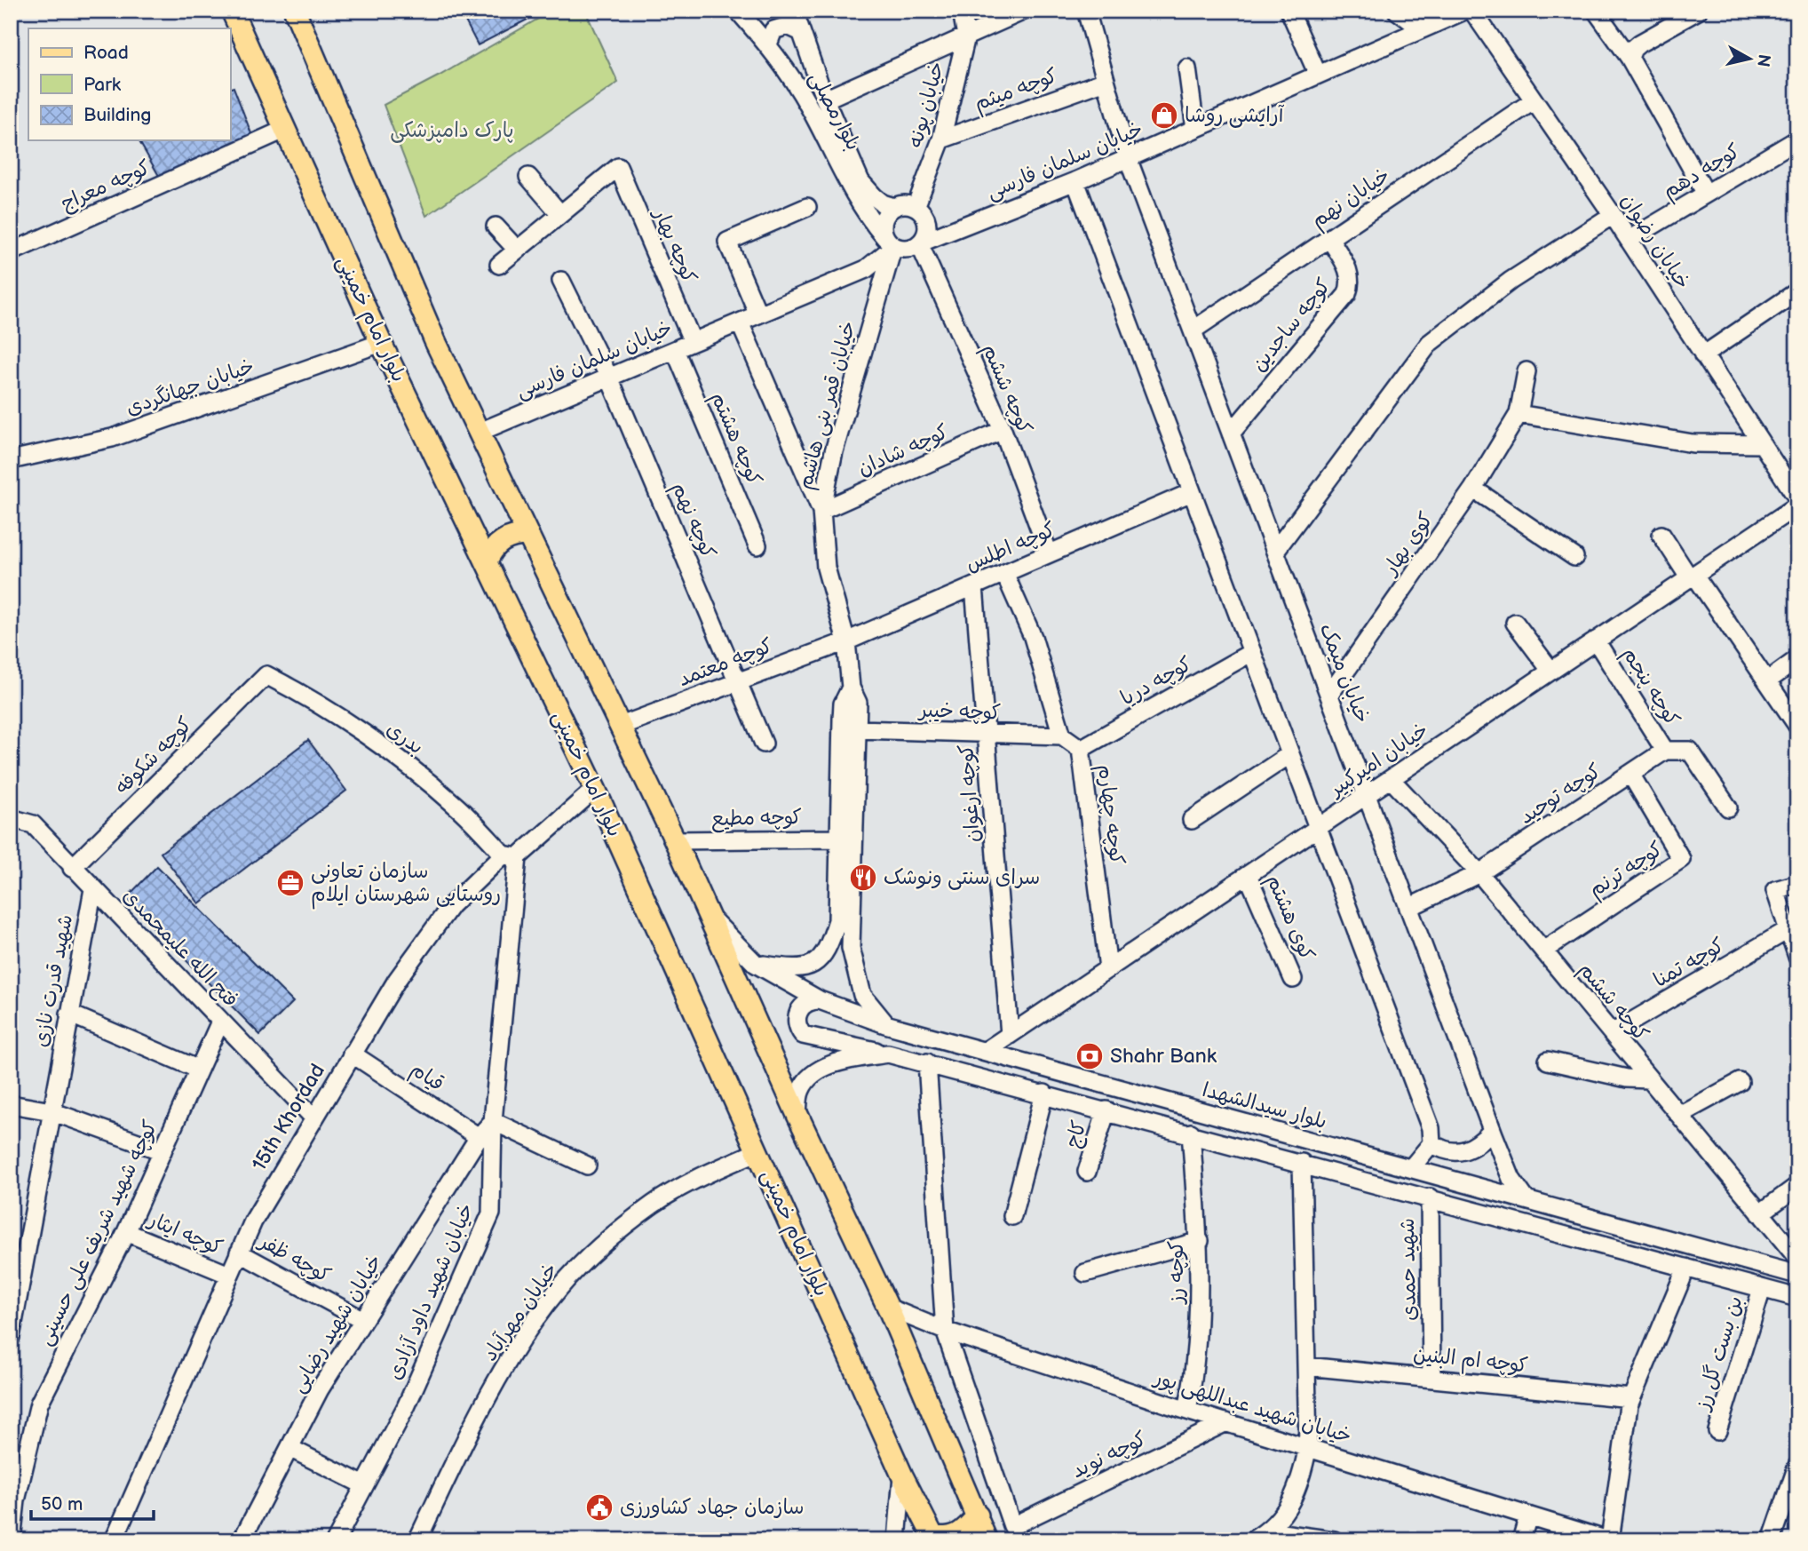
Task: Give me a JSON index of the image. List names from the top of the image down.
{
  "streets": {
    "main road": ["بلوار امام خمینی"],
    "street": [
      "کوچه میثم",
      "خیابان پونه",
      "بلوارمصلی",
      "خیابان سلمان فارسی",
      "کوچه دهم",
      "کوچه معراج",
      "خیابان نهم",
      "خیابان رضوان",
      "کوچه بهار",
      "کوچه ساجدین",
      "خیابان جهانگردی",
      "کوچه ششم",
      "خیابان قمر بنی هاشم",
      "کوچه هشتم",
      "کوچه شادان",
      "کوچه نهم",
      "کوی بهار",
      "کوچه اطلس",
      "کوچه معتمد",
      "خیابان میمک",
      "کوچه دریا",
      "کوچه پنجم",
      "کوچه خیبر",
      "بدری",
      "کوچه شکوفه",
      "خیابان امیرکبیر",
      "کوچه ارغوان",
      "کوچه توحید",
      "کوچه چهارم",
      "کوچه مطیع",
      "کوچه ترنم",
      "کوی هشتم",
      "فتح الله علیمحمدی",
      "کوچه تمنا",
      "شهید قدرت نازی",
      "قیام",
      "بلوار سیدالشهدا",
      "15th Khordad",
      "کاج",
      "کوچه شهید شریف علی حسینی",
      "کوچه ایثار",
      "کوچه ظفر",
      "شهید حمدی",
      "کوچه رز",
      "خیابان شهید داود آزادی",
      "خیابان مهرآباد",
      "خیابان شهید رضایی",
      "بن بست گل رز",
      "کوچه ام البنین",
      "خیابان شهید عبداللهی پور",
      "کوچه نوید"
    ]
  },
  "crossings": [
    ["کوچه میثم", "خیابان پونه"],
    ["کوچه میثم", "خیابان میمک"],
    ["خیابان پونه", "بلوارمصلی"],
    ["خیابان پونه", "خیابان سلمان فارسی"],
    ["خیابان پونه", "کوچه ششم"],
    ["خیابان پونه", "خیابان قمر بنی هاشم"],
    ["بلوارمصلی", "خیابان سلمان فارسی"],
    ["بلوارمصلی", "کوچه ششم"],
    ["بلوارمصلی", "خیابان قمر بنی هاشم"],
    ["خیابان سلمان فارسی", "کوچه بهار"],
    ["خیابان سلمان فارسی", "کوچه ششم"],
    ["خیابان سلمان فارسی", "خیابان قمر بنی هاشم"],
    ["خیابان سلمان فارسی", "کوچه هشتم"],
    ["خیابان سلمان فارسی", "کوچه نهم"],
    ["خیابان سلمان فارسی", "خیابان میمک"],
    ["کوچه دهم", "خیابان رضوان"],
    ["کوچه معراج", "بلوار امام خمینی"],
    ["خیابان نهم", "خیابان رضوان"],
    ["خیابان نهم", "کوچه ساجدین"],
    ["خیابان نهم", "خیابان میمک"],
    ["بلوار امام خمینی", "خیابان جهانگردی"],
    ["بلوار امام خمینی", "15th Khordad"],
    ["بلوار امام خمینی", "خیابان مهرآباد"],
    ["کوچه ساجدین", "خیابان میمک"],
    ["کوچه ششم", "خیابان قمر بنی هاشم"],
    ["کوچه ششم", "کوچه شادان"],
    ["کوچه ششم", "کوچه اطلس"],
    ["کوچه ششم", "خیابان امیرکبیر"],
    ["کوچه ششم", "کوچه توحید"],
    ["کوچه ششم", "کوچه ترنم"],
    ["کوچه ششم", "کوچه تمنا"],
    ["خیابان قمر بنی هاشم", "کوچه شادان"],
    ["خیابان قمر بنی هاشم", "کوچه اطلس"],
    ["خیابان قمر بنی هاشم", "کوچه معتمد"],
    ["خیابان قمر بنی هاشم", "کوچه خیبر"],
    ["خیابان قمر بنی هاشم", "کوچه مطیع"],
    ["خیابان قمر بنی هاشم", "بلوار سیدالشهدا"],
    ["کوچه نهم", "کوچه معتمد"],
    ["کوی بهار", "خیابان میمک"],
    ["کوچه اطلس", "کوچه معتمد"],
    ["کوچه اطلس", "کوچه ارغوان"],
    ["خیابان میمک", "خیابان امیرکبیر"],
    ["خیابان میمک", "کوچه توحید"],
    ["خیابان میمک", "بلوار سیدالشهدا"],
    ["کوچه دریا", "کوچه چهارم"],
    ["کوچه پنجم", "خیابان امیرکبیر"],
    ["کوچه پنجم", "کوچه توحید"],
    ["کوچه خیبر", "کوچه ارغوان"],
    ["کوچه خیبر", "کوچه چهارم"],
    ["بدری", "کوچه شکوفه"],
    ["بدری", "15th Khordad"],
    ["بدری", "خیابان شهید داود آزادی"],
    ["کوچه شکوفه", "فتح الله علیمحمدی"],
    ["خیابان امیرکبیر", "کوچه ارغوان"],
    ["خیابان امیرکبیر", "کوچه چهارم"],
    ["خیابان امیرکبیر", "کوی هشتم"],
    ["خیابان امیرکبیر", "بلوار سیدالشهدا"],
    ["کوچه توحید", "کوچه ترنم"],
    ["فتح الله علیمحمدی", "شهید قدرت نازی"],
    ["فتح الله علیمحمدی", "15th Khordad"],
    ["فتح الله علیمحمدی", "کوچه شهید شریف علی حسینی"],
    ["قیام", "15th Khordad"],
    ["قیام", "خیابان شهید رضایی"],
    ["15th Khordad", "کوچه ایثار"],
    ["15th Khordad", "کوچه ظفر"],
    ["15th Khordad", "خیابان شهید داود آزادی"],
    ["کوچه شهید شریف علی حسینی", "کوچه ایثار"],
    ["کوچه ظفر", "خیابان شهید رضایی"],
    ["شهید حمدی", "کوچه ام البنین"],
    ["کوچه رز", "خیابان شهید عبداللهی پور"],
    ["خیابان شهید داود آزادی", "خیابان شهید رضایی"],
    ["خیابان شهید عبداللهی پور", "کوچه نوید"]
  ],
  "parks": ["پارک دامپزشکی"],
  "places": {
    "shop": ["آرایشی روشا"],
    "restaurant": ["سرای سنتی ونوشک"],
    "office": ["سازمان تعاونی روستایی شهرستان ایلام"],
    "bank": ["Shahr Bank"],
    "public building": ["سازمان جهاد کشاورزی"]
  },
  "legend": ["Road", "Park", "Building"],
  "scale_bar": "50 m",
  "north": "right"
}
